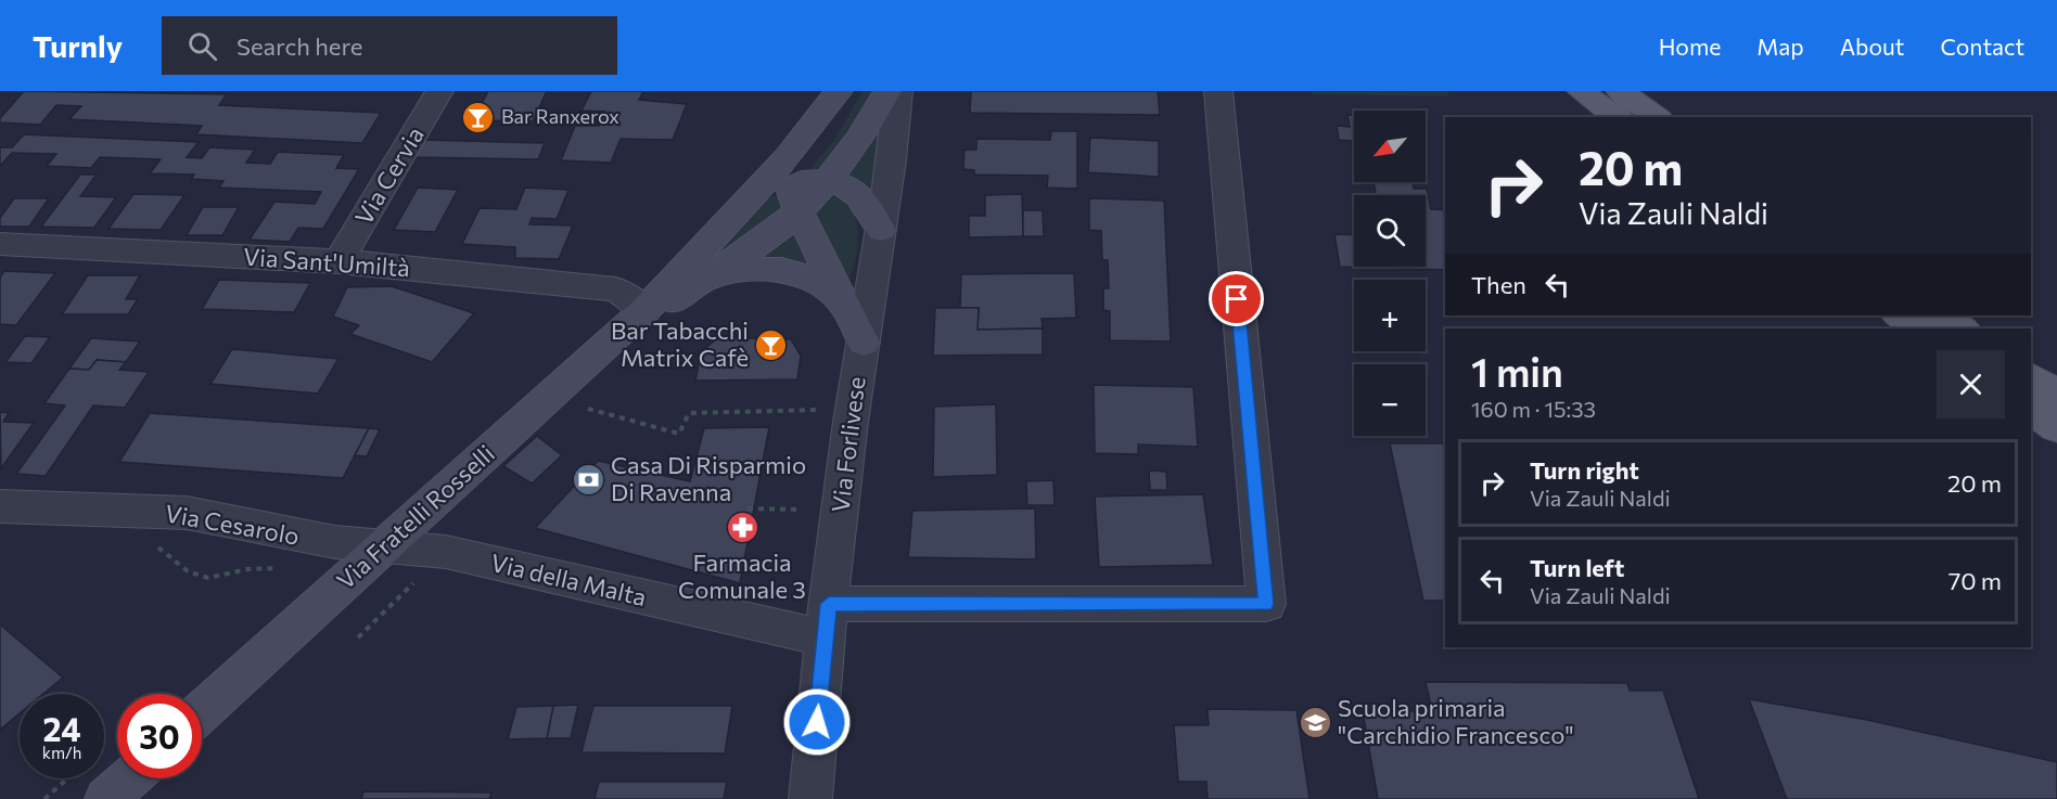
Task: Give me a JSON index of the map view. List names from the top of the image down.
{
  "streets": {
    "main road": ["Via Fratelli Rosselli"],
    "street": [
      "Via Cervia",
      "Via Sant'Umiltà",
      "Via Forlivese",
      "Via Cesarolo",
      "Via della Malta"
    ]
  },
  "crossings": [
    ["Via Cervia", "Via Sant'Umiltà"],
    ["Via Sant'Umiltà", "Via Fratelli Rosselli"],
    ["Via Forlivese", "Via della Malta"],
    ["Via Fratelli Rosselli", "Via Cesarolo"],
    ["Via Fratelli Rosselli", "Via della Malta"],
    ["Via Cesarolo", "Via della Malta"]
  ],
  "places": {
    "bar": ["Bar Ranxerox", "Bar Tabacchi Matrix Cafè"],
    "bank": ["Casa Di Risparmio Di Ravenna"],
    "pharmacy": ["Farmacia Comunale 3"],
    "school or university": ["Scuola primaria \"Carchidio Francesco\""]
  },
  "north": "bottom left",
  "page": {
    "header": "Turnly",
    "search": "Search here",
    "nav": [
      "Home",
      "Map",
      "About",
      "Contact"
    ],
    "map_buttons": ["+", "−"],
    "turn": ["20 m", "Via Zauli Naldi"],
    "then": "Then",
    "heading": ["1 min", "160 m · 15:33"],
    "list": [
      {
        "name": "Turn right",
        "note": "Via Zauli Naldi",
        "value": "20 m"
      },
      {
        "name": "Turn left",
        "note": "Via Zauli Naldi",
        "value": "70 m"
      }
    ],
    "speed": "24 km/h",
    "limit": "30"
  }
}
